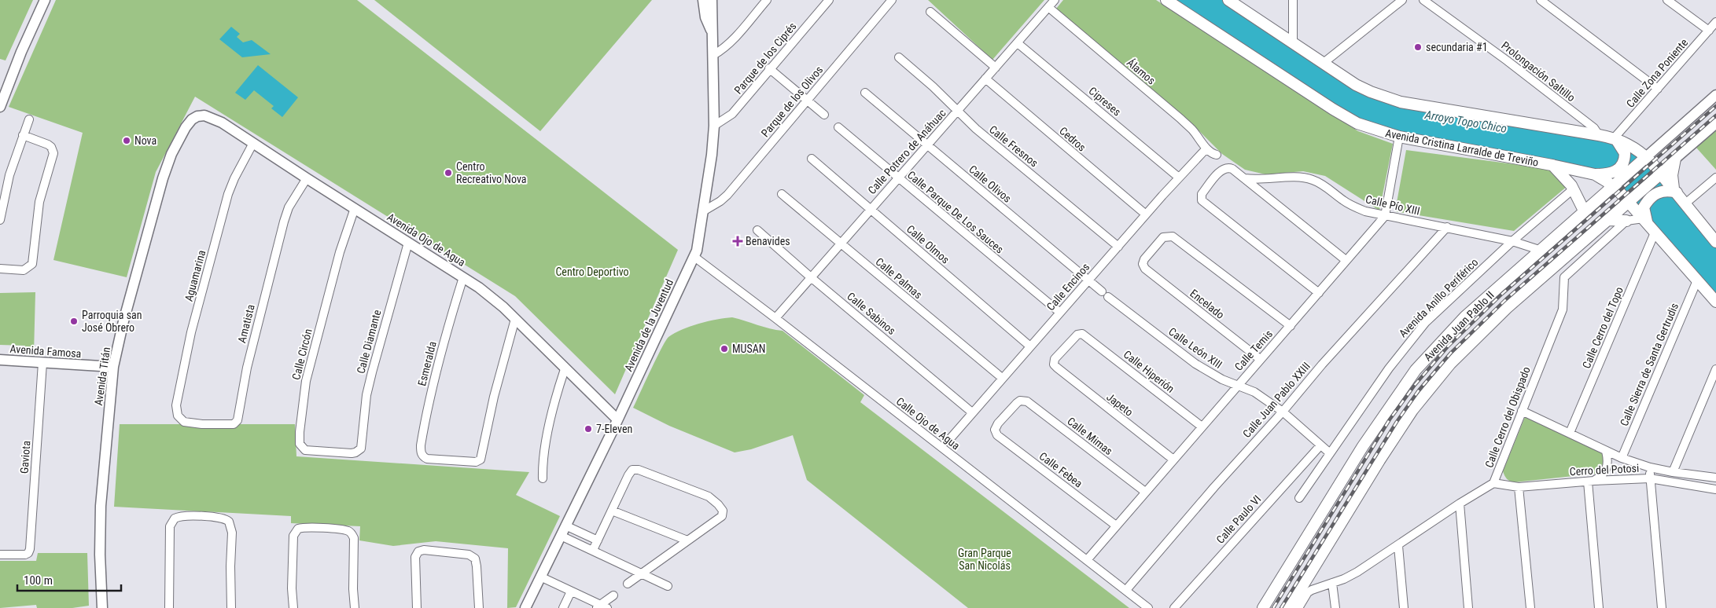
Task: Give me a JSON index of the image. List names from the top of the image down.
{
  "streets": {
    "main road": ["Avenida Cristina Larralde de Treviño", "Avenida Juan Pablo II"],
    "street": [
      "Parque de los Ciprés",
      "Álamos",
      "Prolongación Saltillo",
      "Calle Zona Poniente",
      "Parque de los Olivos",
      "Cipreses",
      "Cedros",
      "Calle Fresnos",
      "Calle Potrero de Anáhuac",
      "Calle Olivos",
      "Calle Pío XIII",
      "Calle Parque De Los Sauces",
      "Avenida Ojo de Agua",
      "Calle Olmos",
      "Aguamarina",
      "Calle Palmas",
      "Calle Encinos",
      "Avenida Anillo Periférico",
      "Encelado",
      "Calle Sabinos",
      "Amatista",
      "Avenida de la Juventud",
      "Calle Cerro del Topo",
      "Calle Diamante",
      "Calle León XIII",
      "Calle Temis",
      "Avenida Famosa",
      "Calle Circón",
      "Esmeralda",
      "Calle Sierra de Santa Gertrudis",
      "Calle Hiperión",
      "Avenida Titán",
      "Calle Juan Pablo XXIII",
      "Japeto",
      "Calle Cerro del Obispado",
      "Calle Ojo de Agua",
      "Calle Mimas",
      "Gaviota",
      "Calle Febea",
      "Cerro del Potosi",
      "Calle Paulo VI"
    ]
  },
  "crossings": [
    ["Parque de los Ciprés", "Avenida de la Juventud"],
    ["Álamos", "Calle Potrero de Anáhuac"],
    ["Álamos", "Calle Encinos"],
    ["Parque de los Olivos", "Avenida de la Juventud"],
    ["Cipreses", "Calle Potrero de Anáhuac"],
    ["Cipreses", "Calle Encinos"],
    ["Cedros", "Calle Potrero de Anáhuac"],
    ["Cedros", "Calle Encinos"],
    ["Calle Fresnos", "Calle Potrero de Anáhuac"],
    ["Calle Fresnos", "Calle Encinos"],
    ["Avenida Cristina Larralde de Treviño", "Avenida Juan Pablo II"],
    ["Avenida Cristina Larralde de Treviño", "Calle Cerro del Topo"],
    ["Avenida Cristina Larralde de Treviño", "Calle Sierra de Santa Gertrudis"],
    ["Calle Potrero de Anáhuac", "Calle Olivos"],
    ["Calle Potrero de Anáhuac", "Calle Parque De Los Sauces"],
    ["Calle Potrero de Anáhuac", "Calle Olmos"],
    ["Calle Potrero de Anáhuac", "Calle Palmas"],
    ["Calle Potrero de Anáhuac", "Calle Sabinos"],
    ["Calle Potrero de Anáhuac", "Calle Ojo de Agua"],
    ["Calle Olivos", "Calle Encinos"],
    ["Calle Olivos", "Calle León XIII"],
    ["Calle Pío XIII", "Avenida Anillo Periférico"],
    ["Calle Pío XIII", "Avenida Juan Pablo II"],
    ["Calle Pío XIII", "Calle Temis"],
    ["Calle Pío XIII", "Calle Juan Pablo XXIII"],
    ["Calle Parque De Los Sauces", "Calle Encinos"],
    ["Avenida Ojo de Agua", "Aguamarina"],
    ["Avenida Ojo de Agua", "Amatista"],
    ["Avenida Ojo de Agua", "Avenida de la Juventud"],
    ["Avenida Ojo de Agua", "Calle Diamante"],
    ["Avenida Ojo de Agua", "Calle Circón"],
    ["Avenida Ojo de Agua", "Esmeralda"],
    ["Avenida Ojo de Agua", "Avenida Titán"],
    ["Calle Olmos", "Calle Encinos"],
    ["Aguamarina", "Amatista"],
    ["Calle Palmas", "Calle Encinos"],
    ["Calle Encinos", "Calle Sabinos"],
    ["Avenida Anillo Periférico", "Calle León XIII"],
    ["Encelado", "Calle Temis"],
    ["Avenida de la Juventud", "Calle Ojo de Agua"],
    ["Calle Cerro del Topo", "Cerro del Potosi"],
    ["Calle Diamante", "Calle Circón"],
    ["Calle León XIII", "Calle Temis"],
    ["Calle León XIII", "Calle Juan Pablo XXIII"],
    ["Calle León XIII", "Calle Paulo VI"],
    ["Calle Temis", "Calle Hiperión"],
    ["Calle Temis", "Japeto"],
    ["Calle Temis", "Calle Ojo de Agua"],
    ["Calle Temis", "Calle Mimas"],
    ["Calle Temis", "Calle Febea"],
    ["Avenida Famosa", "Avenida Titán"],
    ["Avenida Famosa", "Gaviota"],
    ["Calle Sierra de Santa Gertrudis", "Cerro del Potosi"],
    ["Calle Hiperión", "Japeto"],
    ["Calle Juan Pablo XXIII", "Calle Ojo de Agua"],
    ["Calle Cerro del Obispado", "Cerro del Potosi"],
    ["Calle Mimas", "Calle Febea"]
  ],
  "water": ["Arroyo Topo Chico"],
  "parks": ["Centro Deportivo", "Gran Parque San Nicolás"],
  "places": {
    "other": [
      "secundaria #1",
      "Nova",
      "Centro Recreativo Nova",
      "Parroquia san José Obrero",
      "MUSAN",
      "7-Eleven"
    ],
    "health": ["Benavides"]
  },
  "scale_bar": "100 m"
}
